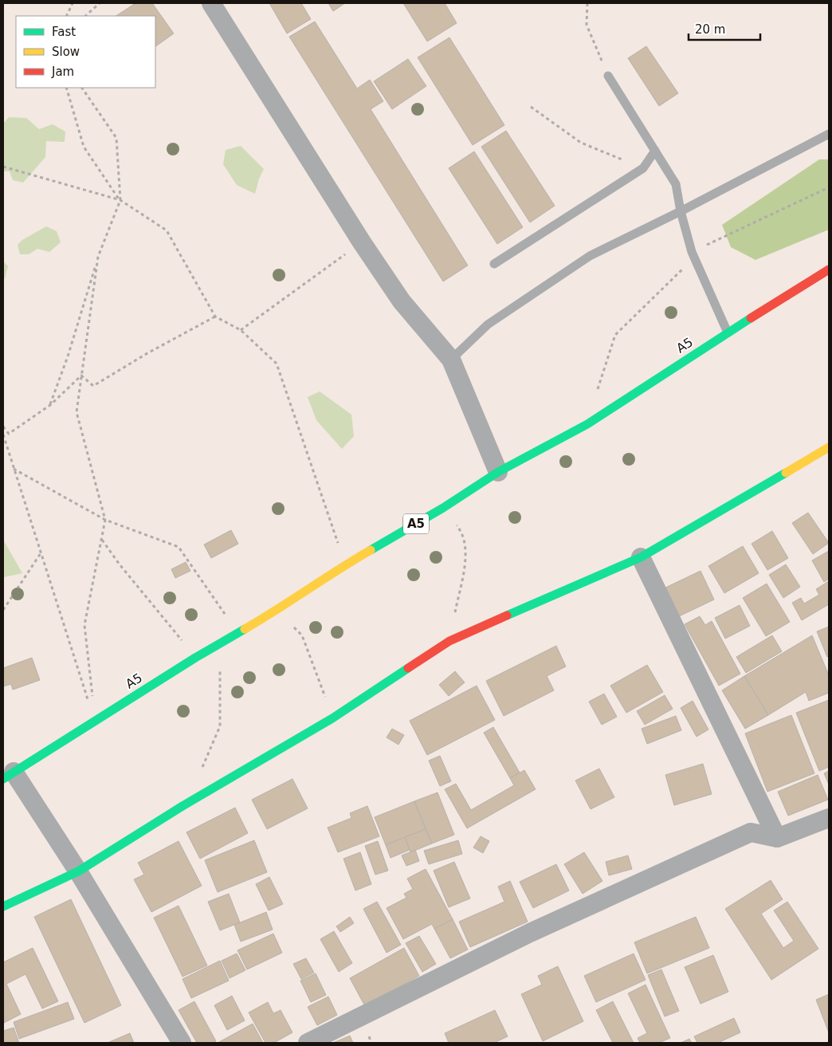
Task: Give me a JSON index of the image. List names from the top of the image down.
{
  "streets": {
    "main road": ["A5"]
  },
  "legend": ["Fast", "Slow", "Jam"],
  "scale_bar": "20 m"
}
